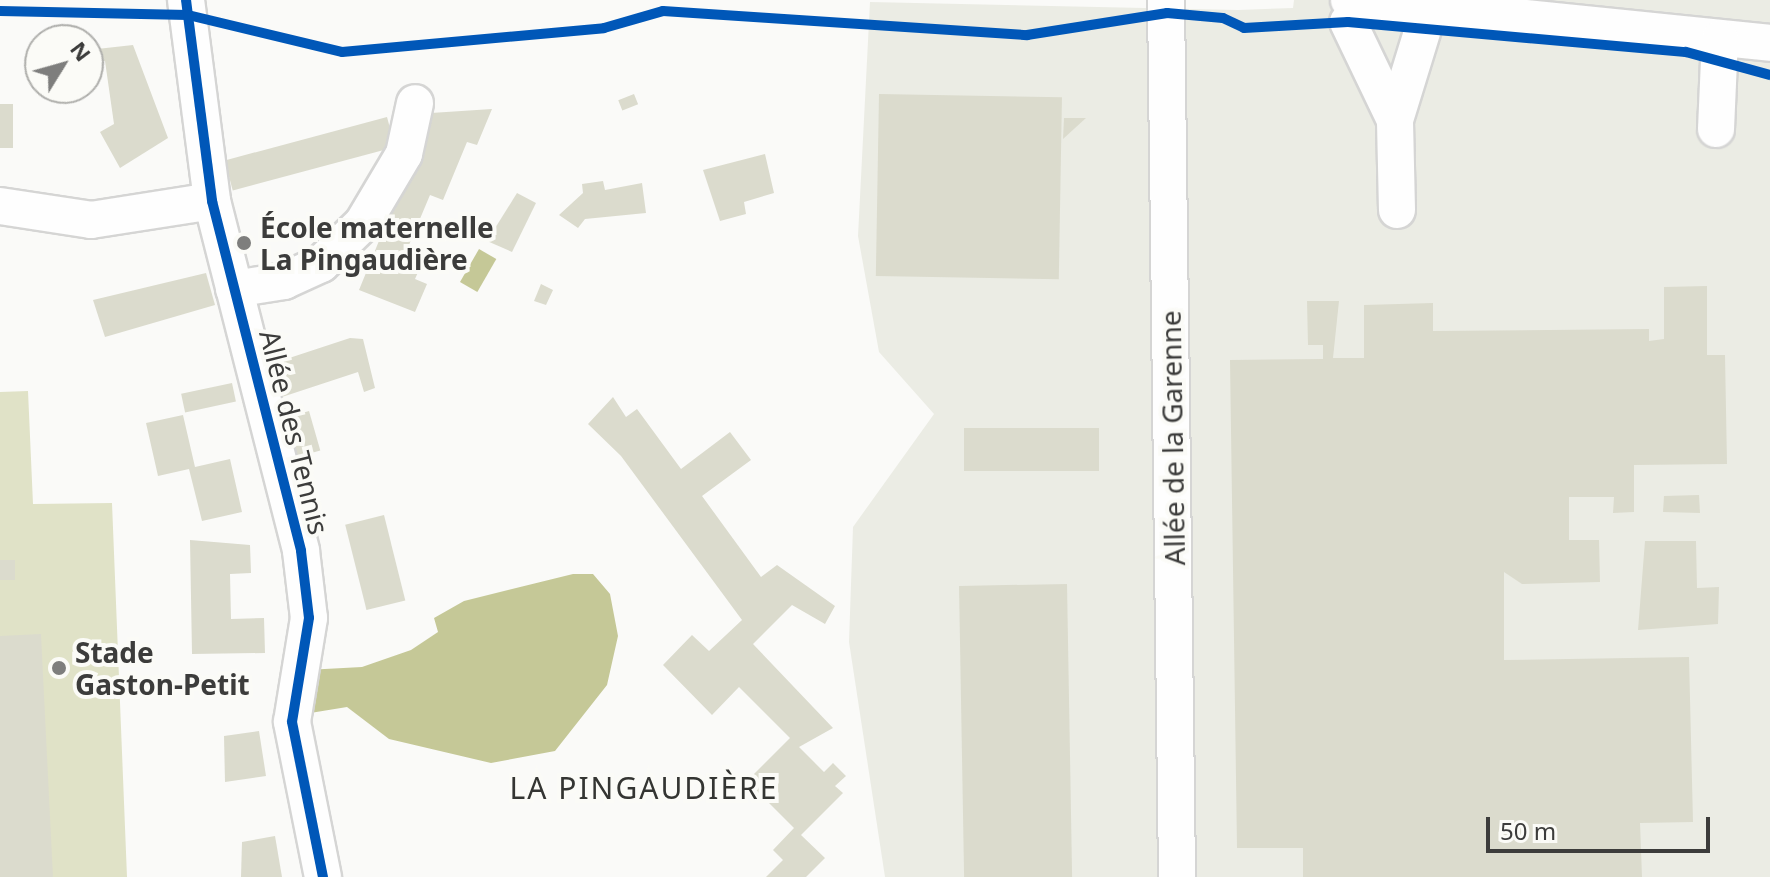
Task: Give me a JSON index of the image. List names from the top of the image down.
{
  "streets": {
    "street": ["Allée des Tennis", "Allée de la Garenne"]
  },
  "districts": ["LA PINGAUDIÈRE"],
  "places": ["École maternelle La Pingaudière", "Stade Gaston-Petit"],
  "scale_bar": "50 m",
  "north": "top right"
}
